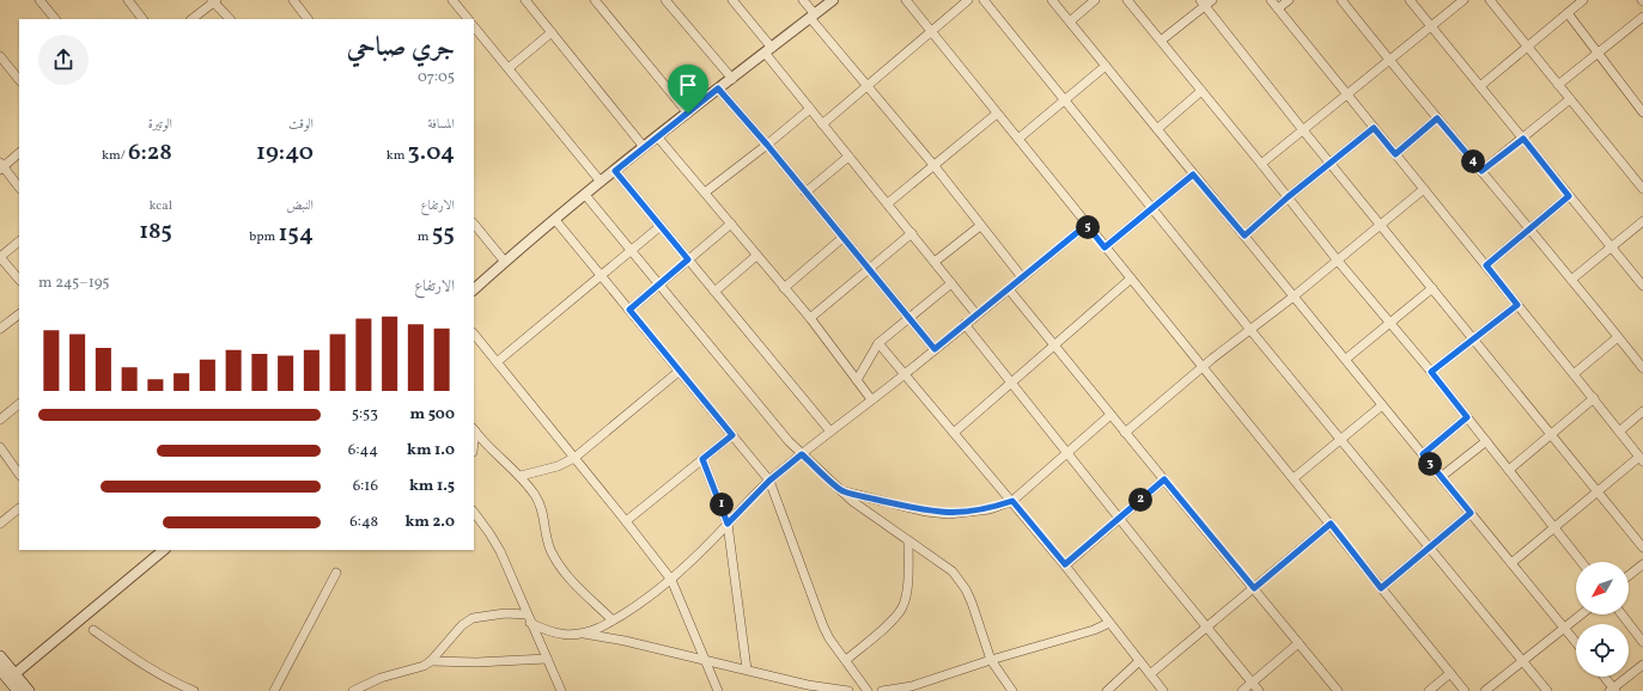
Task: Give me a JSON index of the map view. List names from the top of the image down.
{
  "north": "bottom left",
  "page": {
    "heading": ["جري صباحي", "07:05"],
    "stats": [
      ["المسافة", "3.04 km"],
      ["الوقت", "19:40"],
      ["الوتيرة", "6:28 /km"],
      ["الارتفاع", "55 m"],
      ["النبض", "154 bpm"],
      ["kcal", "185"]
    ],
    "pins": [
      "4",
      "5",
      "3",
      "2",
      "1"
    ],
    "chart": ["الارتفاع", "195–245 m"],
    "list": [
      {
        "name": "500 m",
        "note": "5:53"
      },
      {
        "name": "1.0 km",
        "note": "6:44"
      },
      {
        "name": "1.5 km",
        "note": "6:16"
      },
      {
        "name": "2.0 km",
        "note": "6:48"
      }
    ]
  }
}
